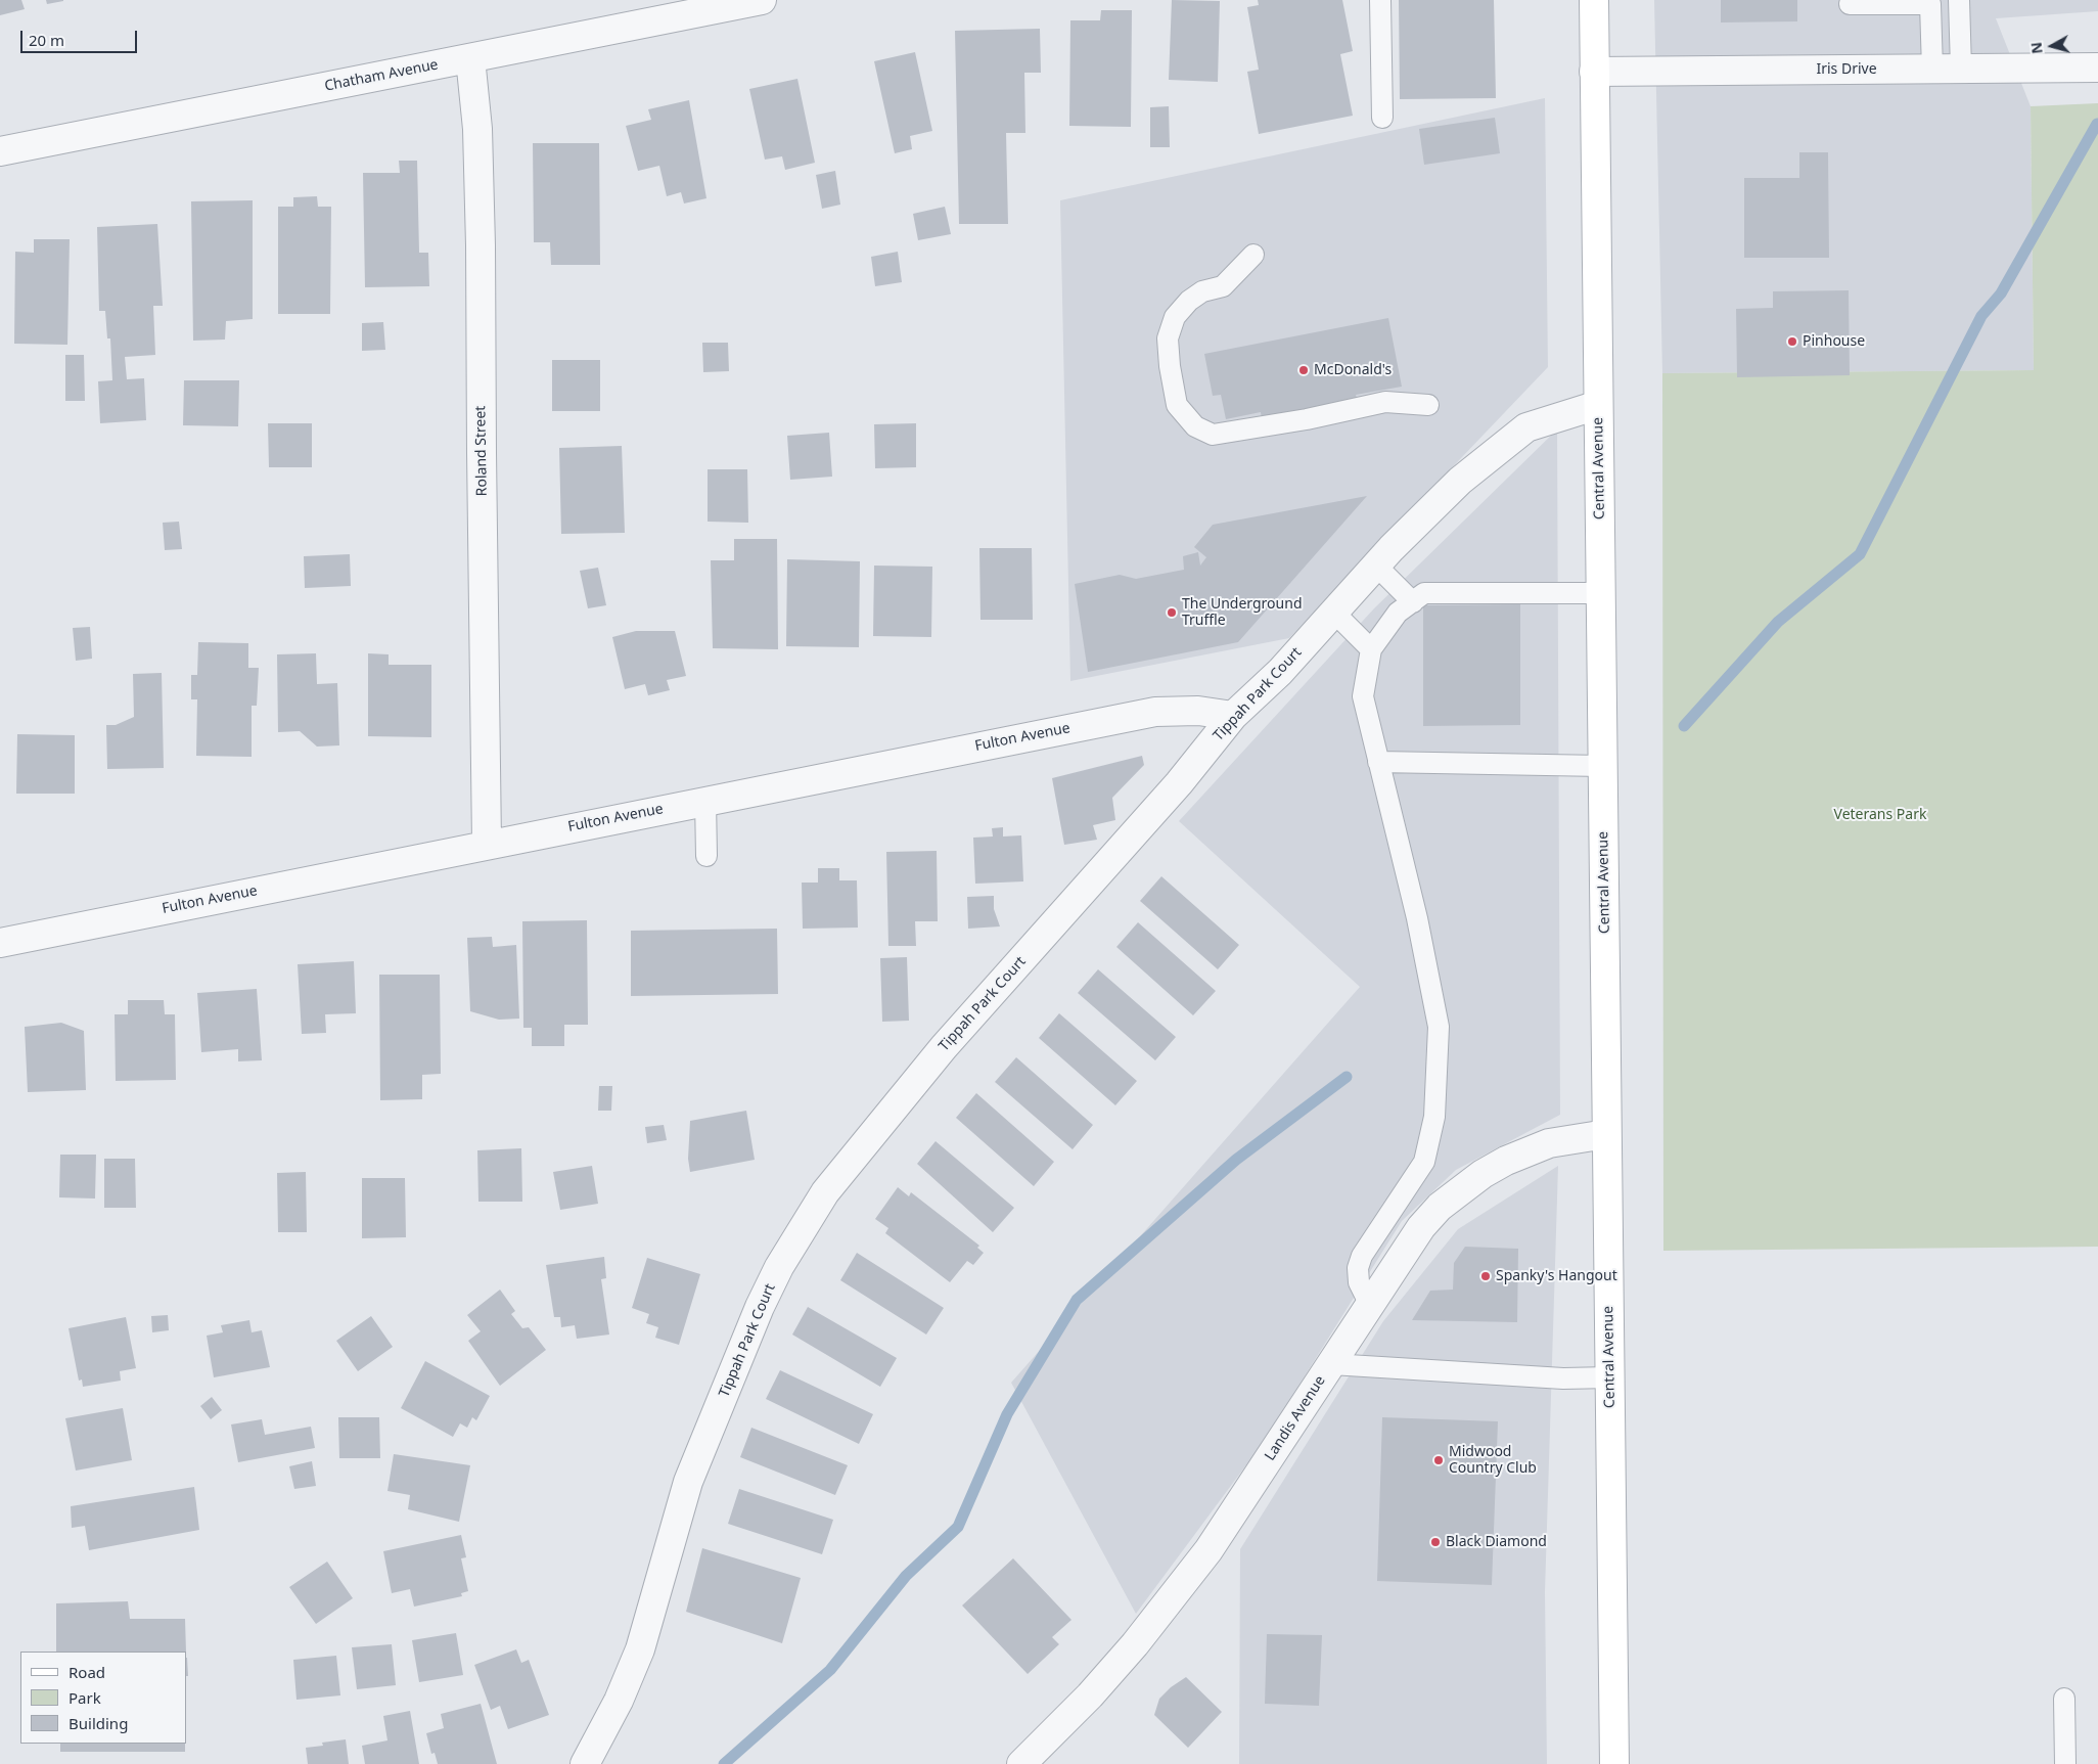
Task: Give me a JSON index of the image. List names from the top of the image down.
{
  "streets": {
    "main road": ["Central Avenue"],
    "street": [
      "Iris Drive",
      "Chatham Avenue",
      "Roland Street",
      "Tippah Park Court",
      "Fulton Avenue",
      "Landis Avenue"
    ]
  },
  "crossings": [
    ["Iris Drive", "Central Avenue"],
    ["Chatham Avenue", "Roland Street"],
    ["Roland Street", "Fulton Avenue"],
    ["Central Avenue", "Tippah Park Court"],
    ["Central Avenue", "Landis Avenue"],
    ["Tippah Park Court", "Fulton Avenue"]
  ],
  "parks": ["Veterans Park"],
  "places": [
    "Pinhouse",
    "McDonald's",
    "The Underground Truffle",
    "Spanky's Hangout",
    "Midwood Country Club",
    "Black Diamond"
  ],
  "legend": ["Road", "Park", "Building"],
  "scale_bar": "20 m",
  "north": "left"
}
